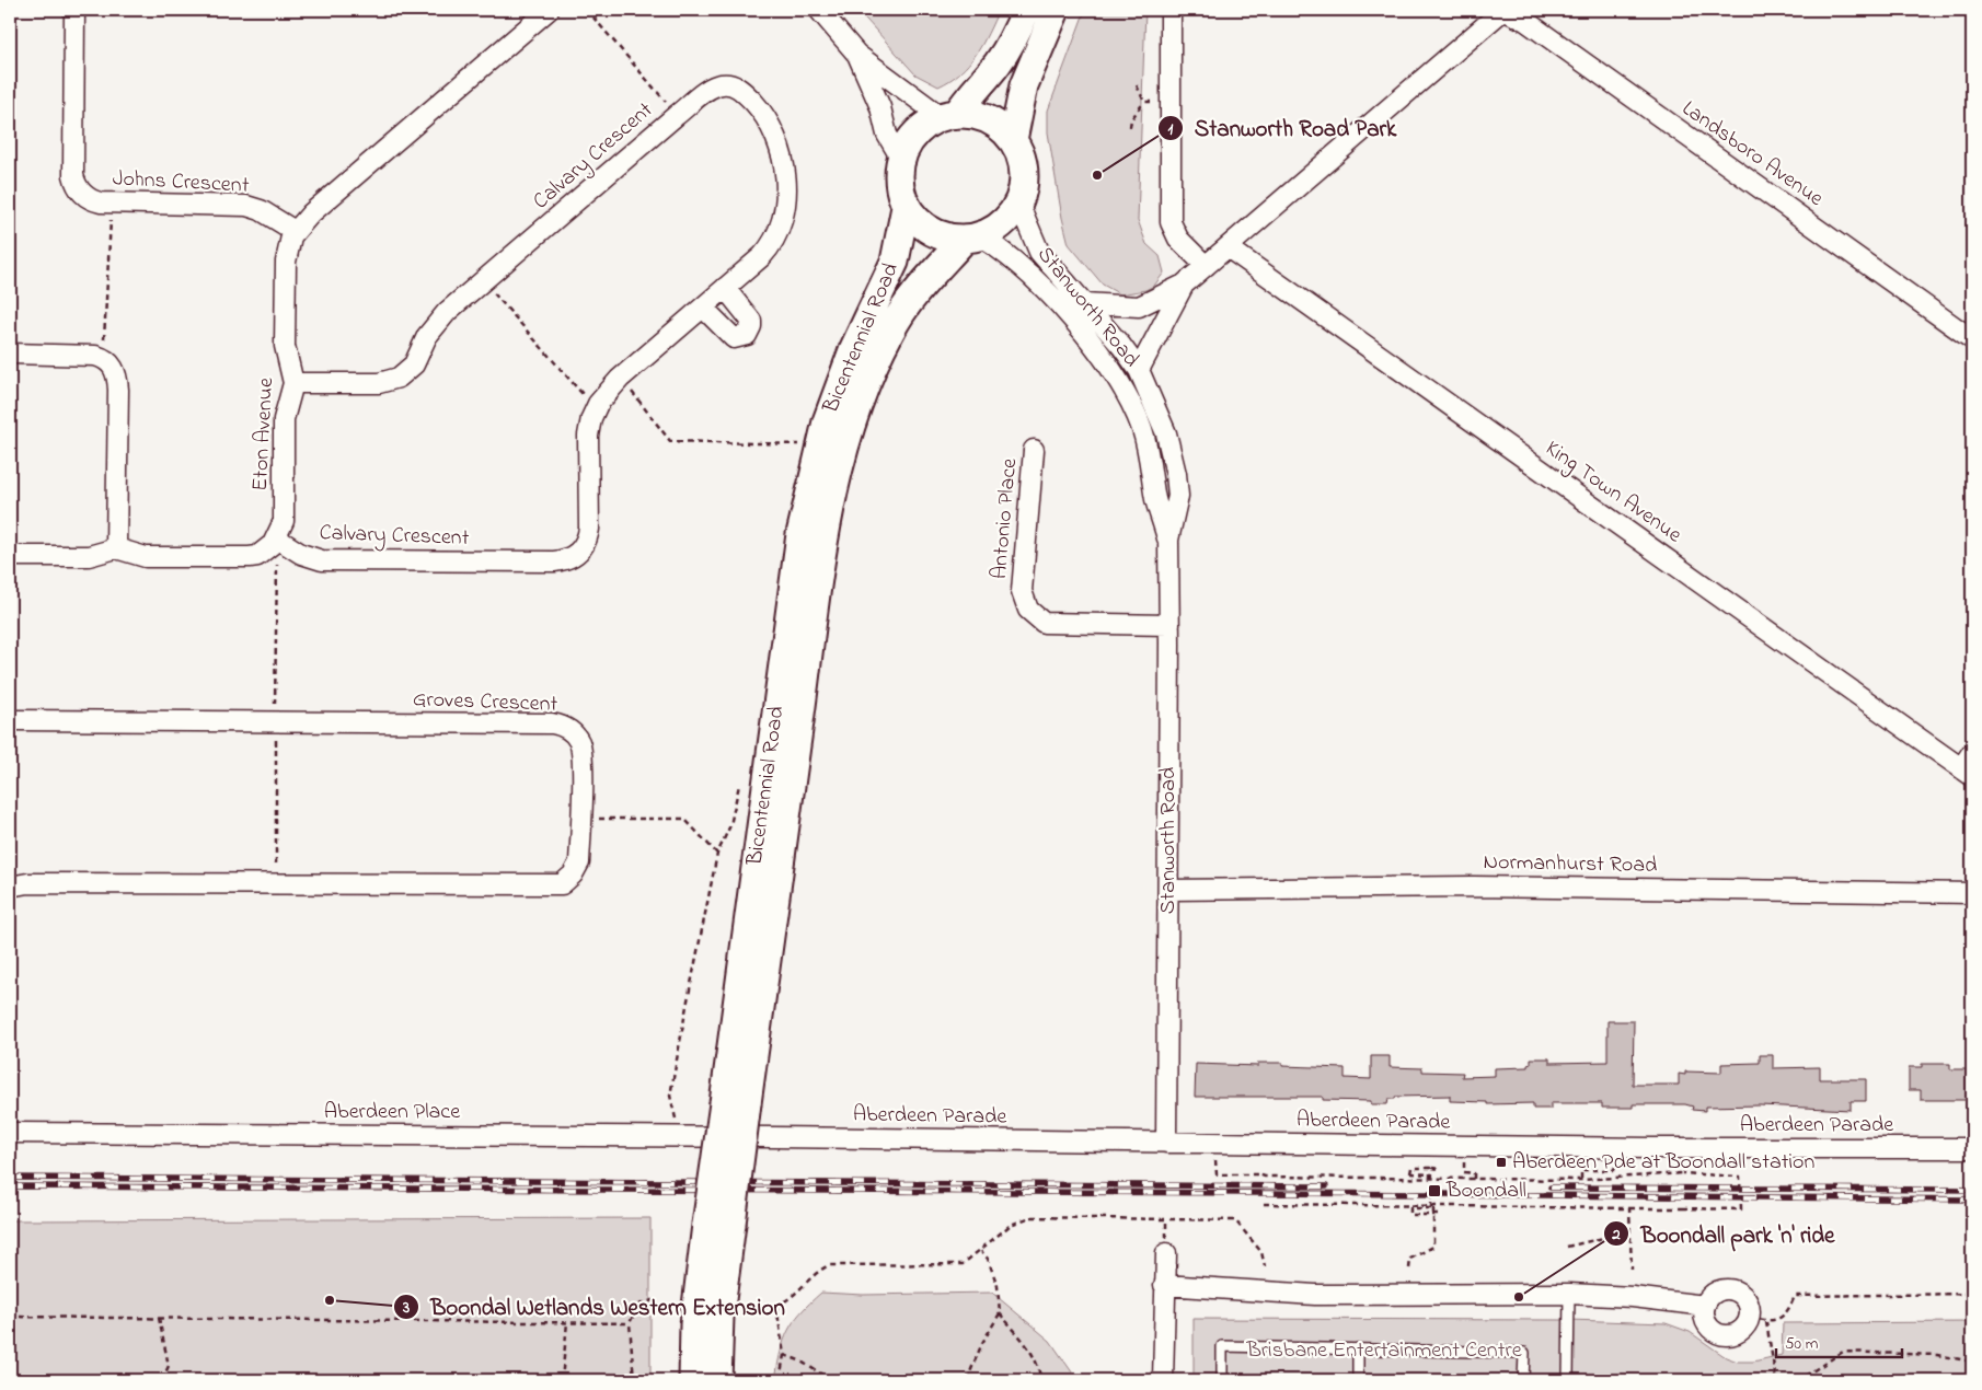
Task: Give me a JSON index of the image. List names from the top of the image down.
{
  "streets": {
    "main road": ["Bicentennial Road"],
    "street": [
      "Landsboro Avenue",
      "Calvary Crescent",
      "Johns Crescent",
      "Stanworth Road",
      "Eton Avenue",
      "King Town Avenue",
      "Antonio Place",
      "Groves Crescent",
      "Normanhurst Road",
      "Aberdeen Place",
      "Aberdeen Parade"
    ]
  },
  "crossings": [
    ["Calvary Crescent", "Eton Avenue"],
    ["Johns Crescent", "Eton Avenue"],
    ["Stanworth Road", "Bicentennial Road"],
    ["Stanworth Road", "Antonio Place"],
    ["Stanworth Road", "Normanhurst Road"],
    ["Stanworth Road", "Aberdeen Parade"],
    ["Aberdeen Place", "Aberdeen Parade"]
  ],
  "parks": ["Brisbane Entertainment Centre"],
  "places": {
    "other": ["Stanworth Road Park", "Boondall park 'n' ride", "Boondal Wetlands Western Extension"],
    "transit": ["Aberdeen Pde at Boondall station", "Boondall"]
  },
  "scale_bar": "50 m"
}
